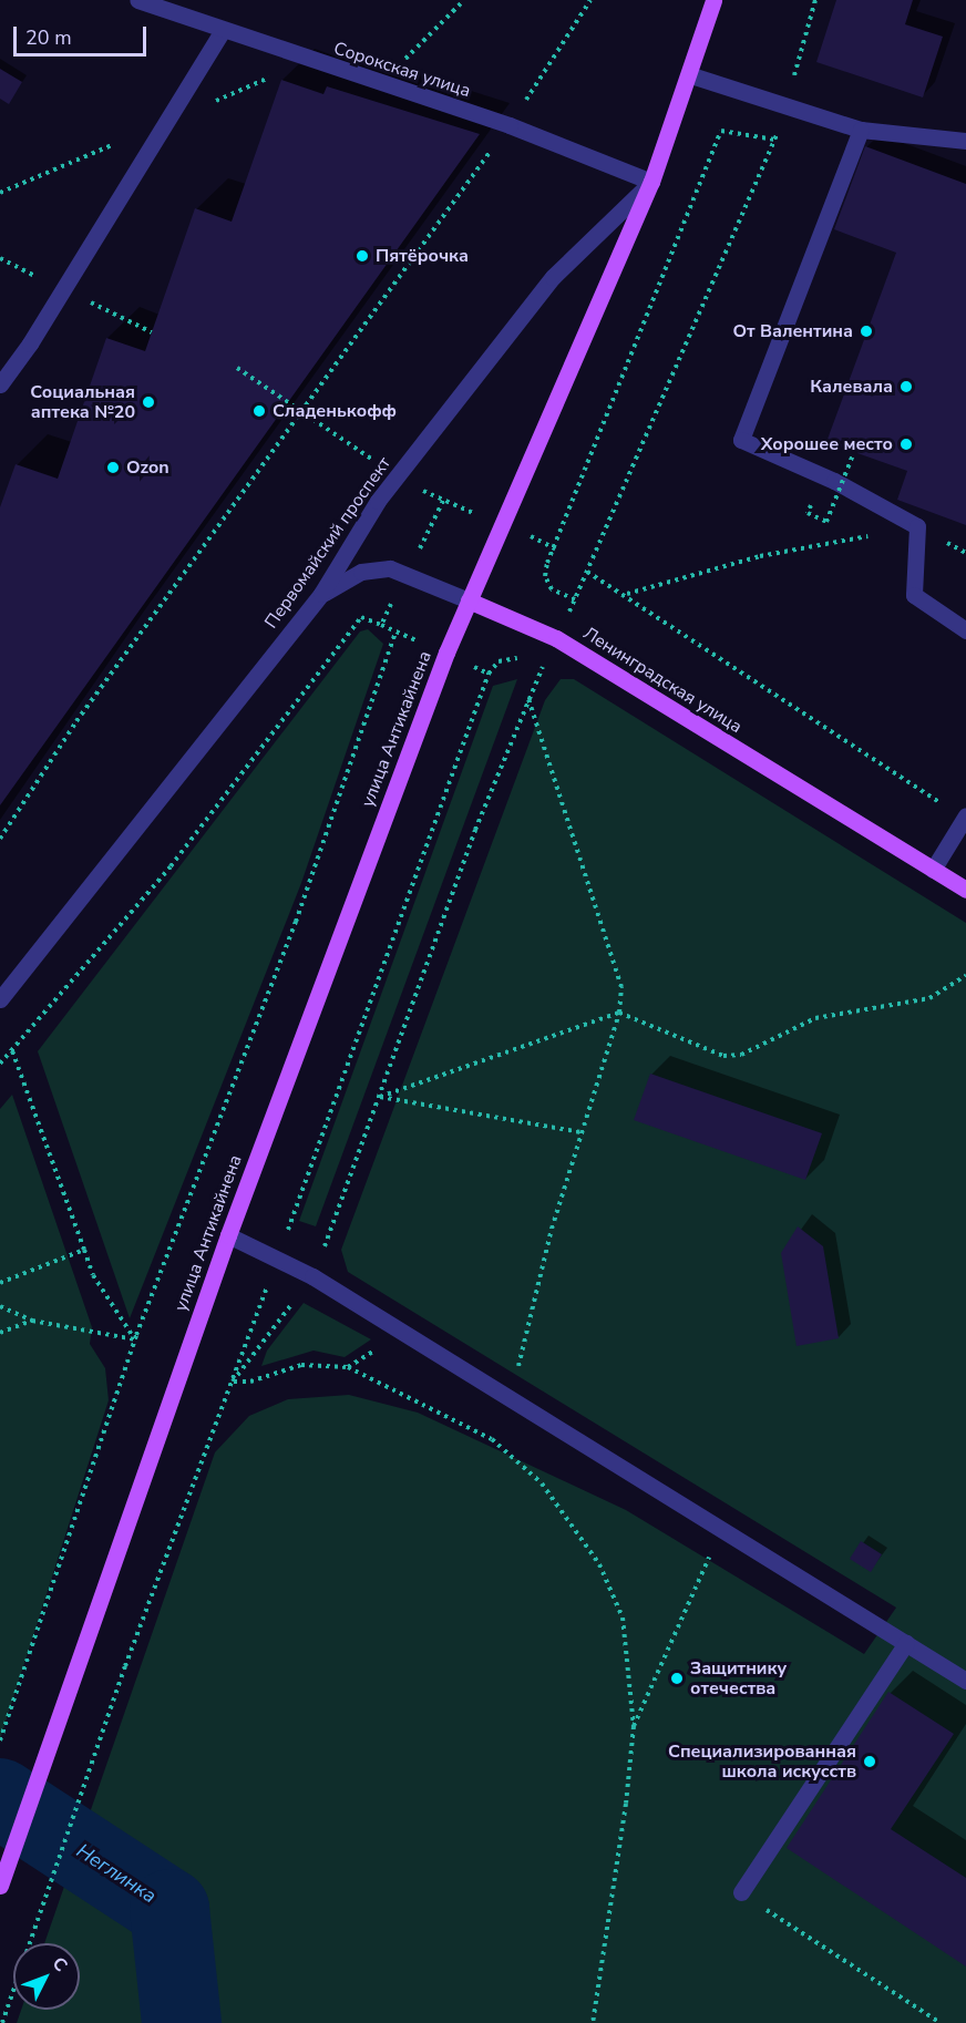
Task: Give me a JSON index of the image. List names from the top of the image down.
{
  "streets": {
    "main road": ["Первомайский проспект", "Ленинградская улица", "улица Антикайнена"],
    "street": ["Сорокская улица"]
  },
  "crossings": [
    ["Сорокская улица", "Первомайский проспект"],
    ["Первомайский проспект", "Ленинградская улица"],
    ["Первомайский проспект", "улица Антикайнена"],
    ["Ленинградская улица", "улица Антикайнена"]
  ],
  "water": ["Неглинка"],
  "places": [
    "Пятёрочка",
    "От Валентина",
    "Калевала",
    "Социальная аптека №20",
    "Сладенькофф",
    "Хорошее место",
    "Ozon",
    "Защитнику отечества",
    "Специализированная школа искусств"
  ],
  "scale_bar": "20 m",
  "north": "top right"
}
